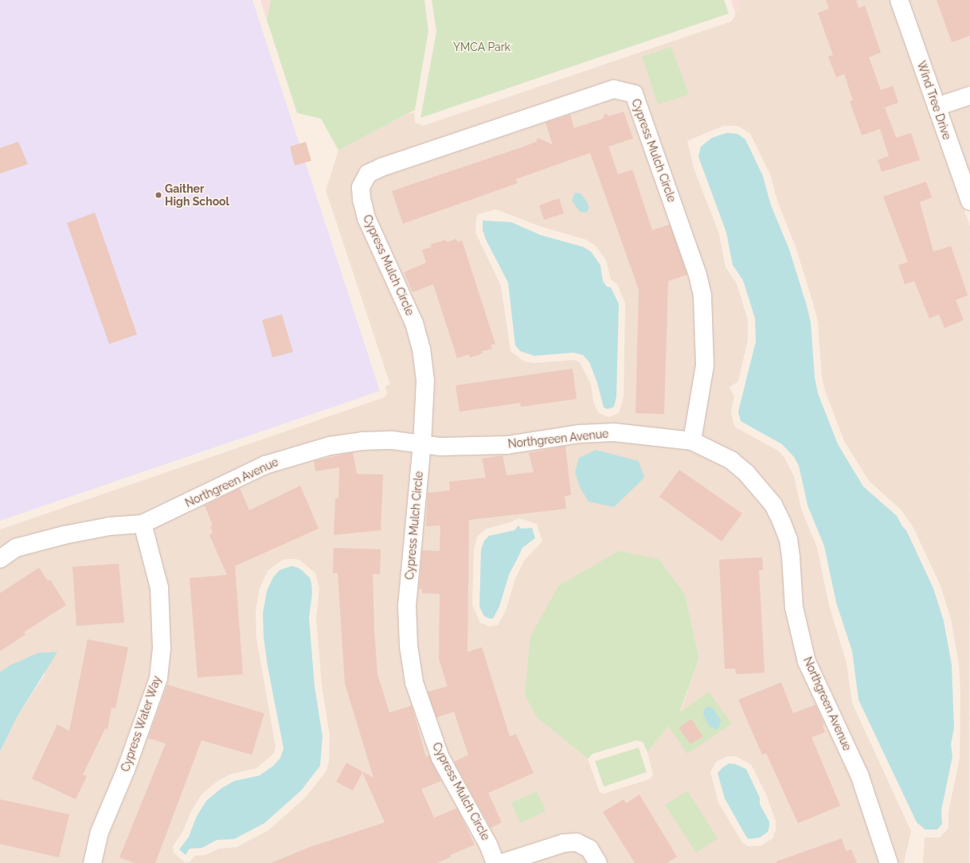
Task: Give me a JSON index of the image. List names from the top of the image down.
{
  "streets": {
    "street": [
      "Wind Tree Drive",
      "Cypress Mulch Circle",
      "Northgreen Avenue",
      "Cypress Water Way"
    ]
  },
  "crossings": [
    ["Cypress Mulch Circle", "Northgreen Avenue"],
    ["Northgreen Avenue", "Cypress Water Way"]
  ],
  "parks": ["YMCA Park"],
  "places": ["Gaither High School"]
}
